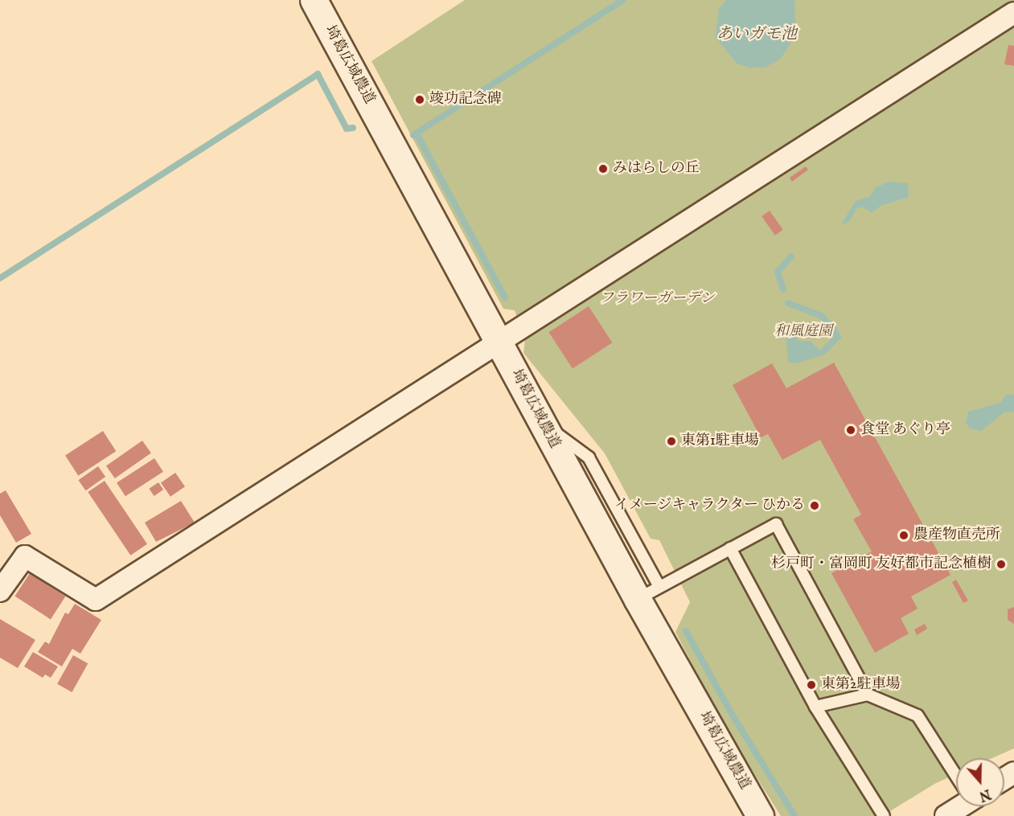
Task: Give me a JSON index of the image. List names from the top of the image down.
{
  "streets": {
    "street": ["埼葛広域農道"]
  },
  "water": ["あいガモ池"],
  "parks": ["フラワーガーデン", "和風庭園"],
  "places": [
    "竣功記念碑",
    "みはらしの丘",
    "食堂 あぐり亭",
    "東第1駐車場",
    "イメージキャラクター ひかる",
    "農産物直売所",
    "杉戸町・富岡町 友好都市記念植樹",
    "東第2駐車場"
  ],
  "north": "bottom"
}
